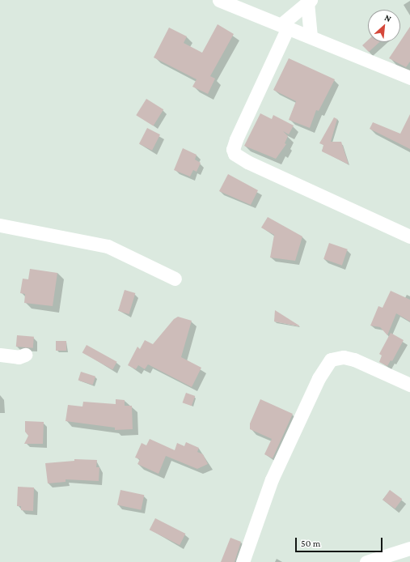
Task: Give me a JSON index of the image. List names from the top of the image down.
{
  "scale_bar": "50 m",
  "north": "top right"
}
